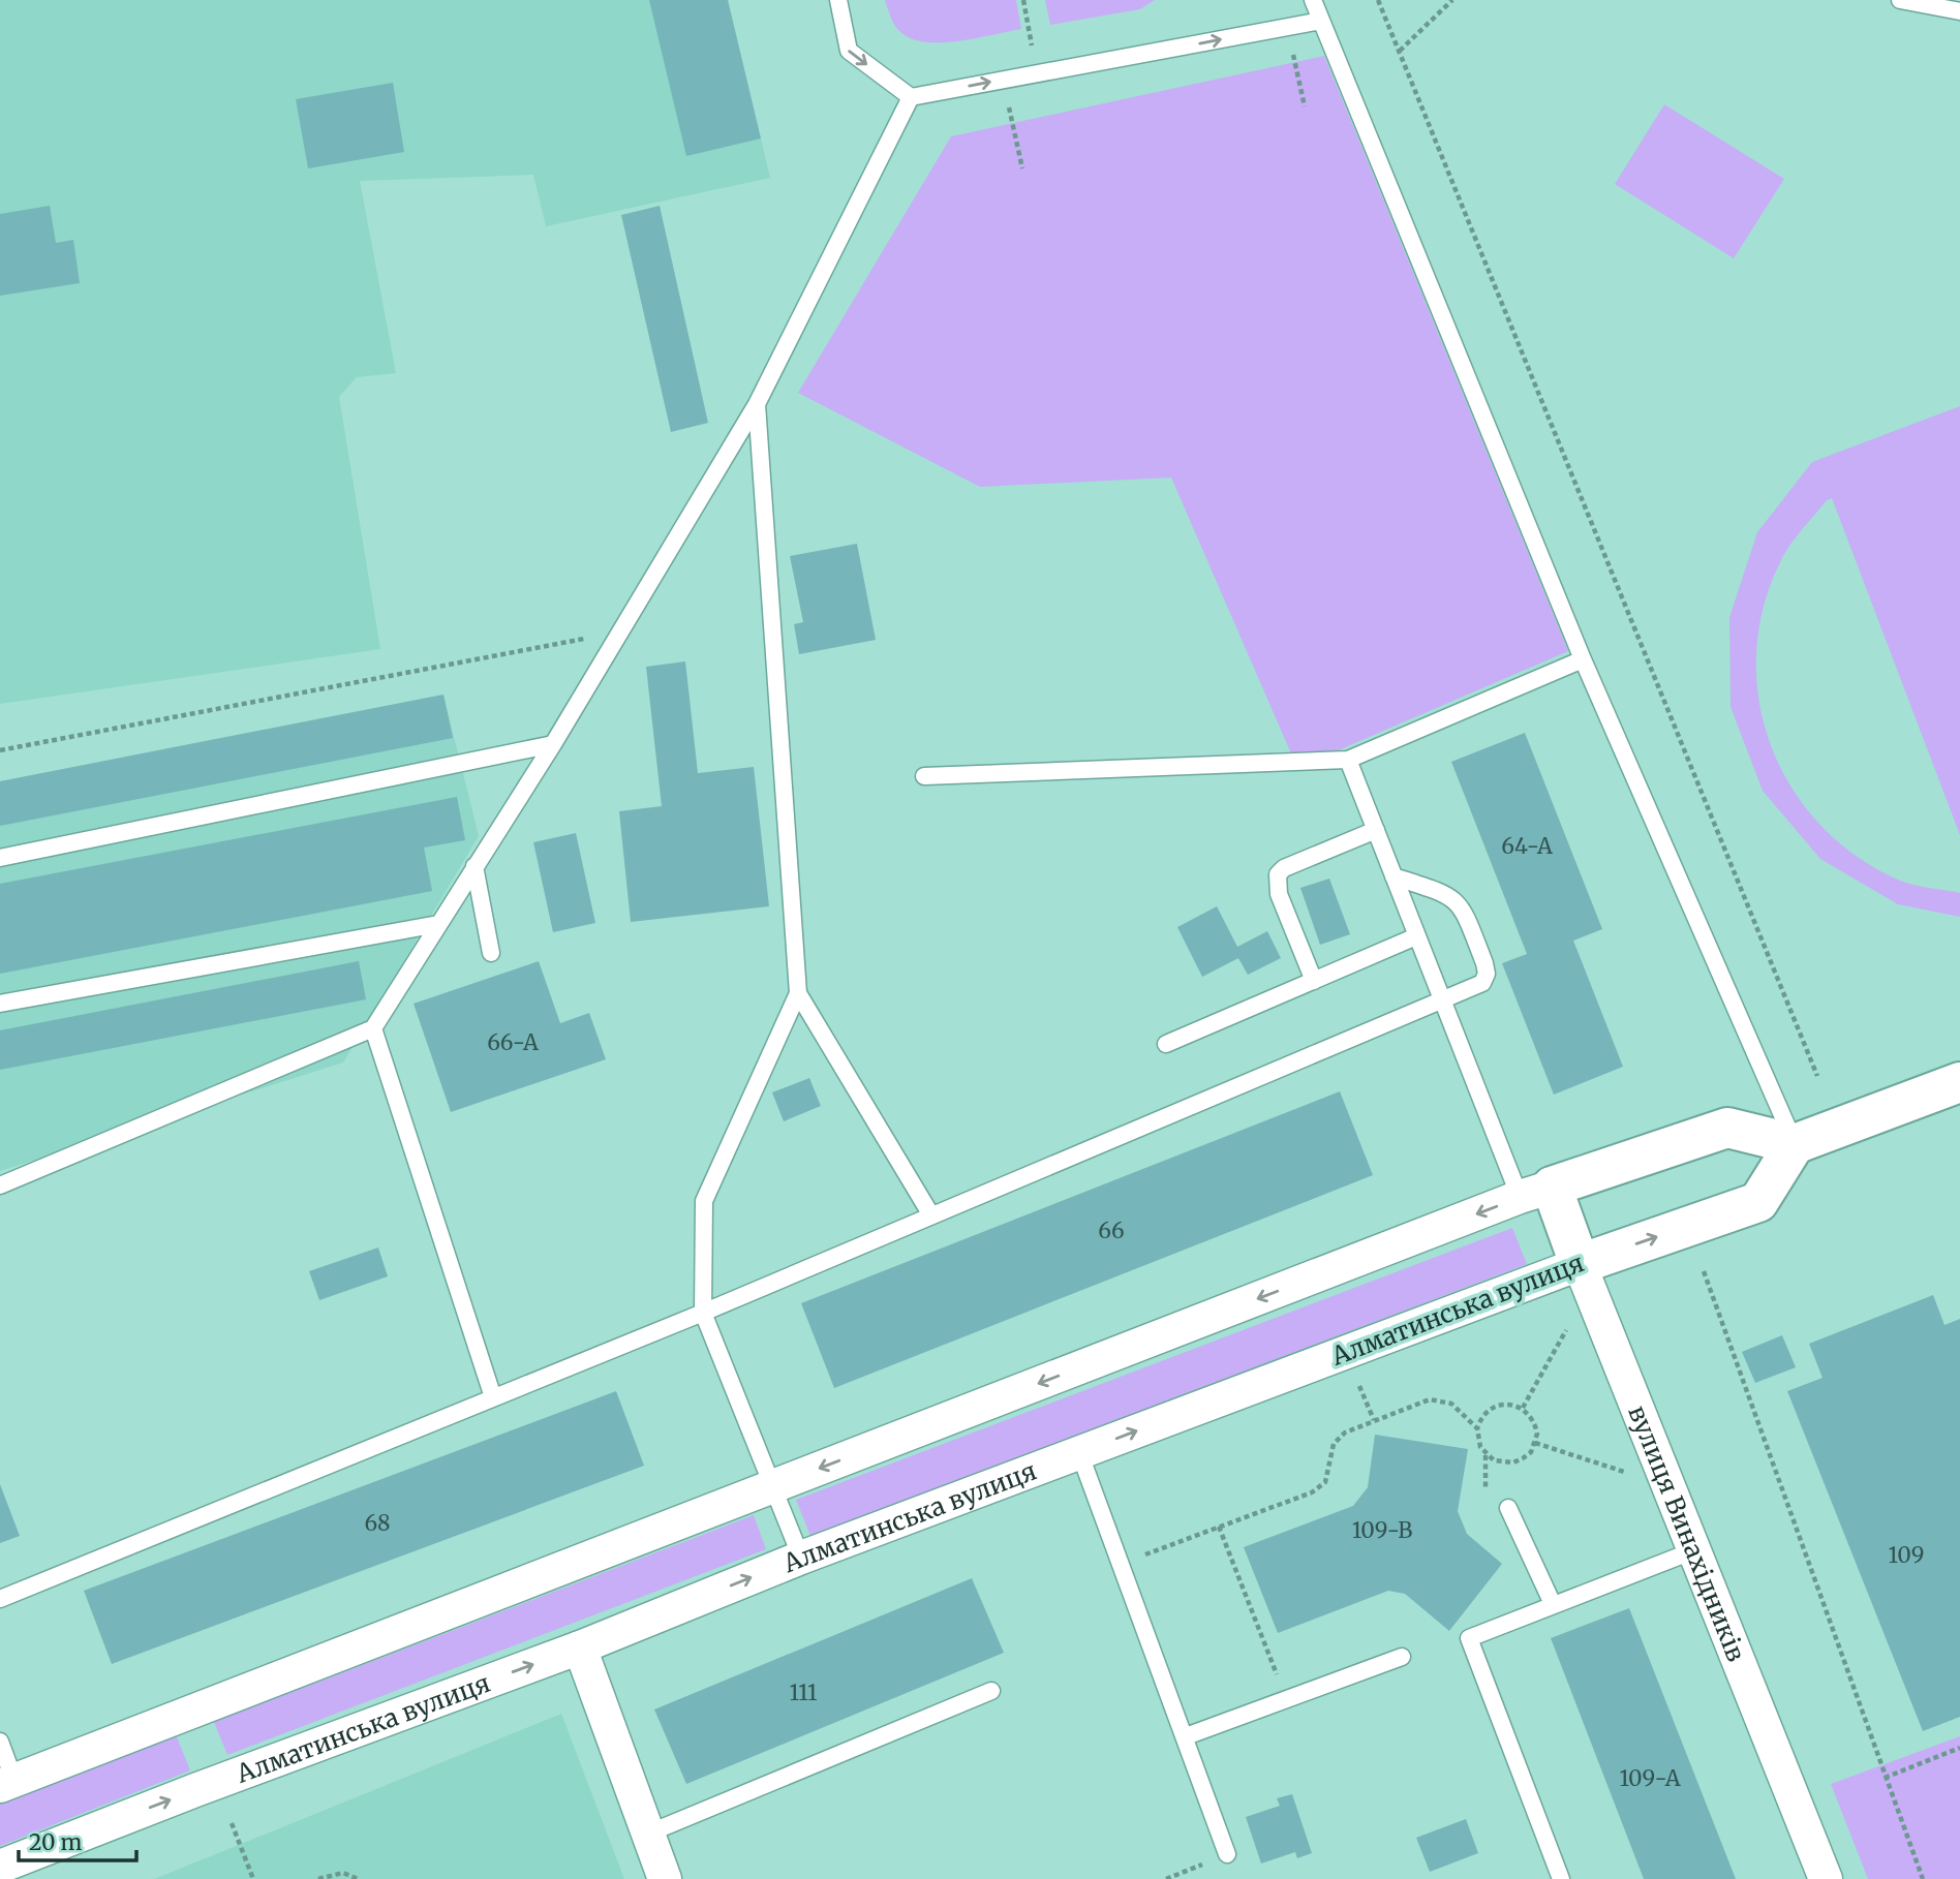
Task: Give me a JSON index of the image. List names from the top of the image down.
{
  "streets": {
    "street": ["Алматинська вулиця", "вулиця Винахідників"]
  },
  "crossings": [
    ["Алматинська вулиця", "вулиця Винахідників"]
  ],
  "house_numbers": [
    "64-А",
    "66-А",
    "66",
    "68",
    "109-В",
    "109",
    "111",
    "109-А"
  ],
  "scale_bar": "20 m"
}
